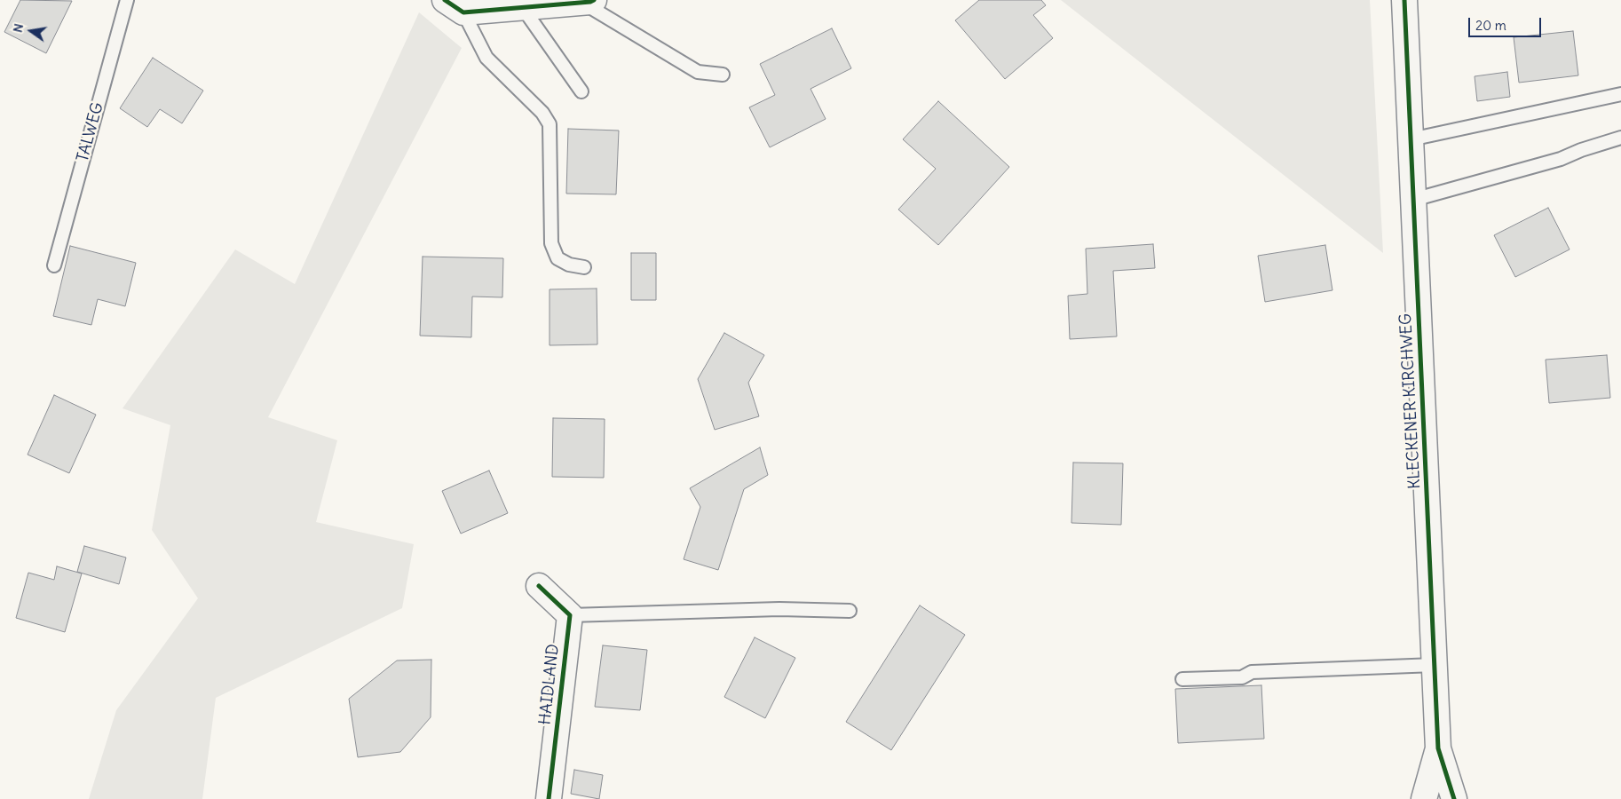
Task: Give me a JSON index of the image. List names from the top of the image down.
{
  "streets": {
    "street": ["KLECKENER KIRCHWEG", "HAIDLAND"],
    "lane": ["TALWEG"]
  },
  "scale_bar": "20 m",
  "north": "left"
}
